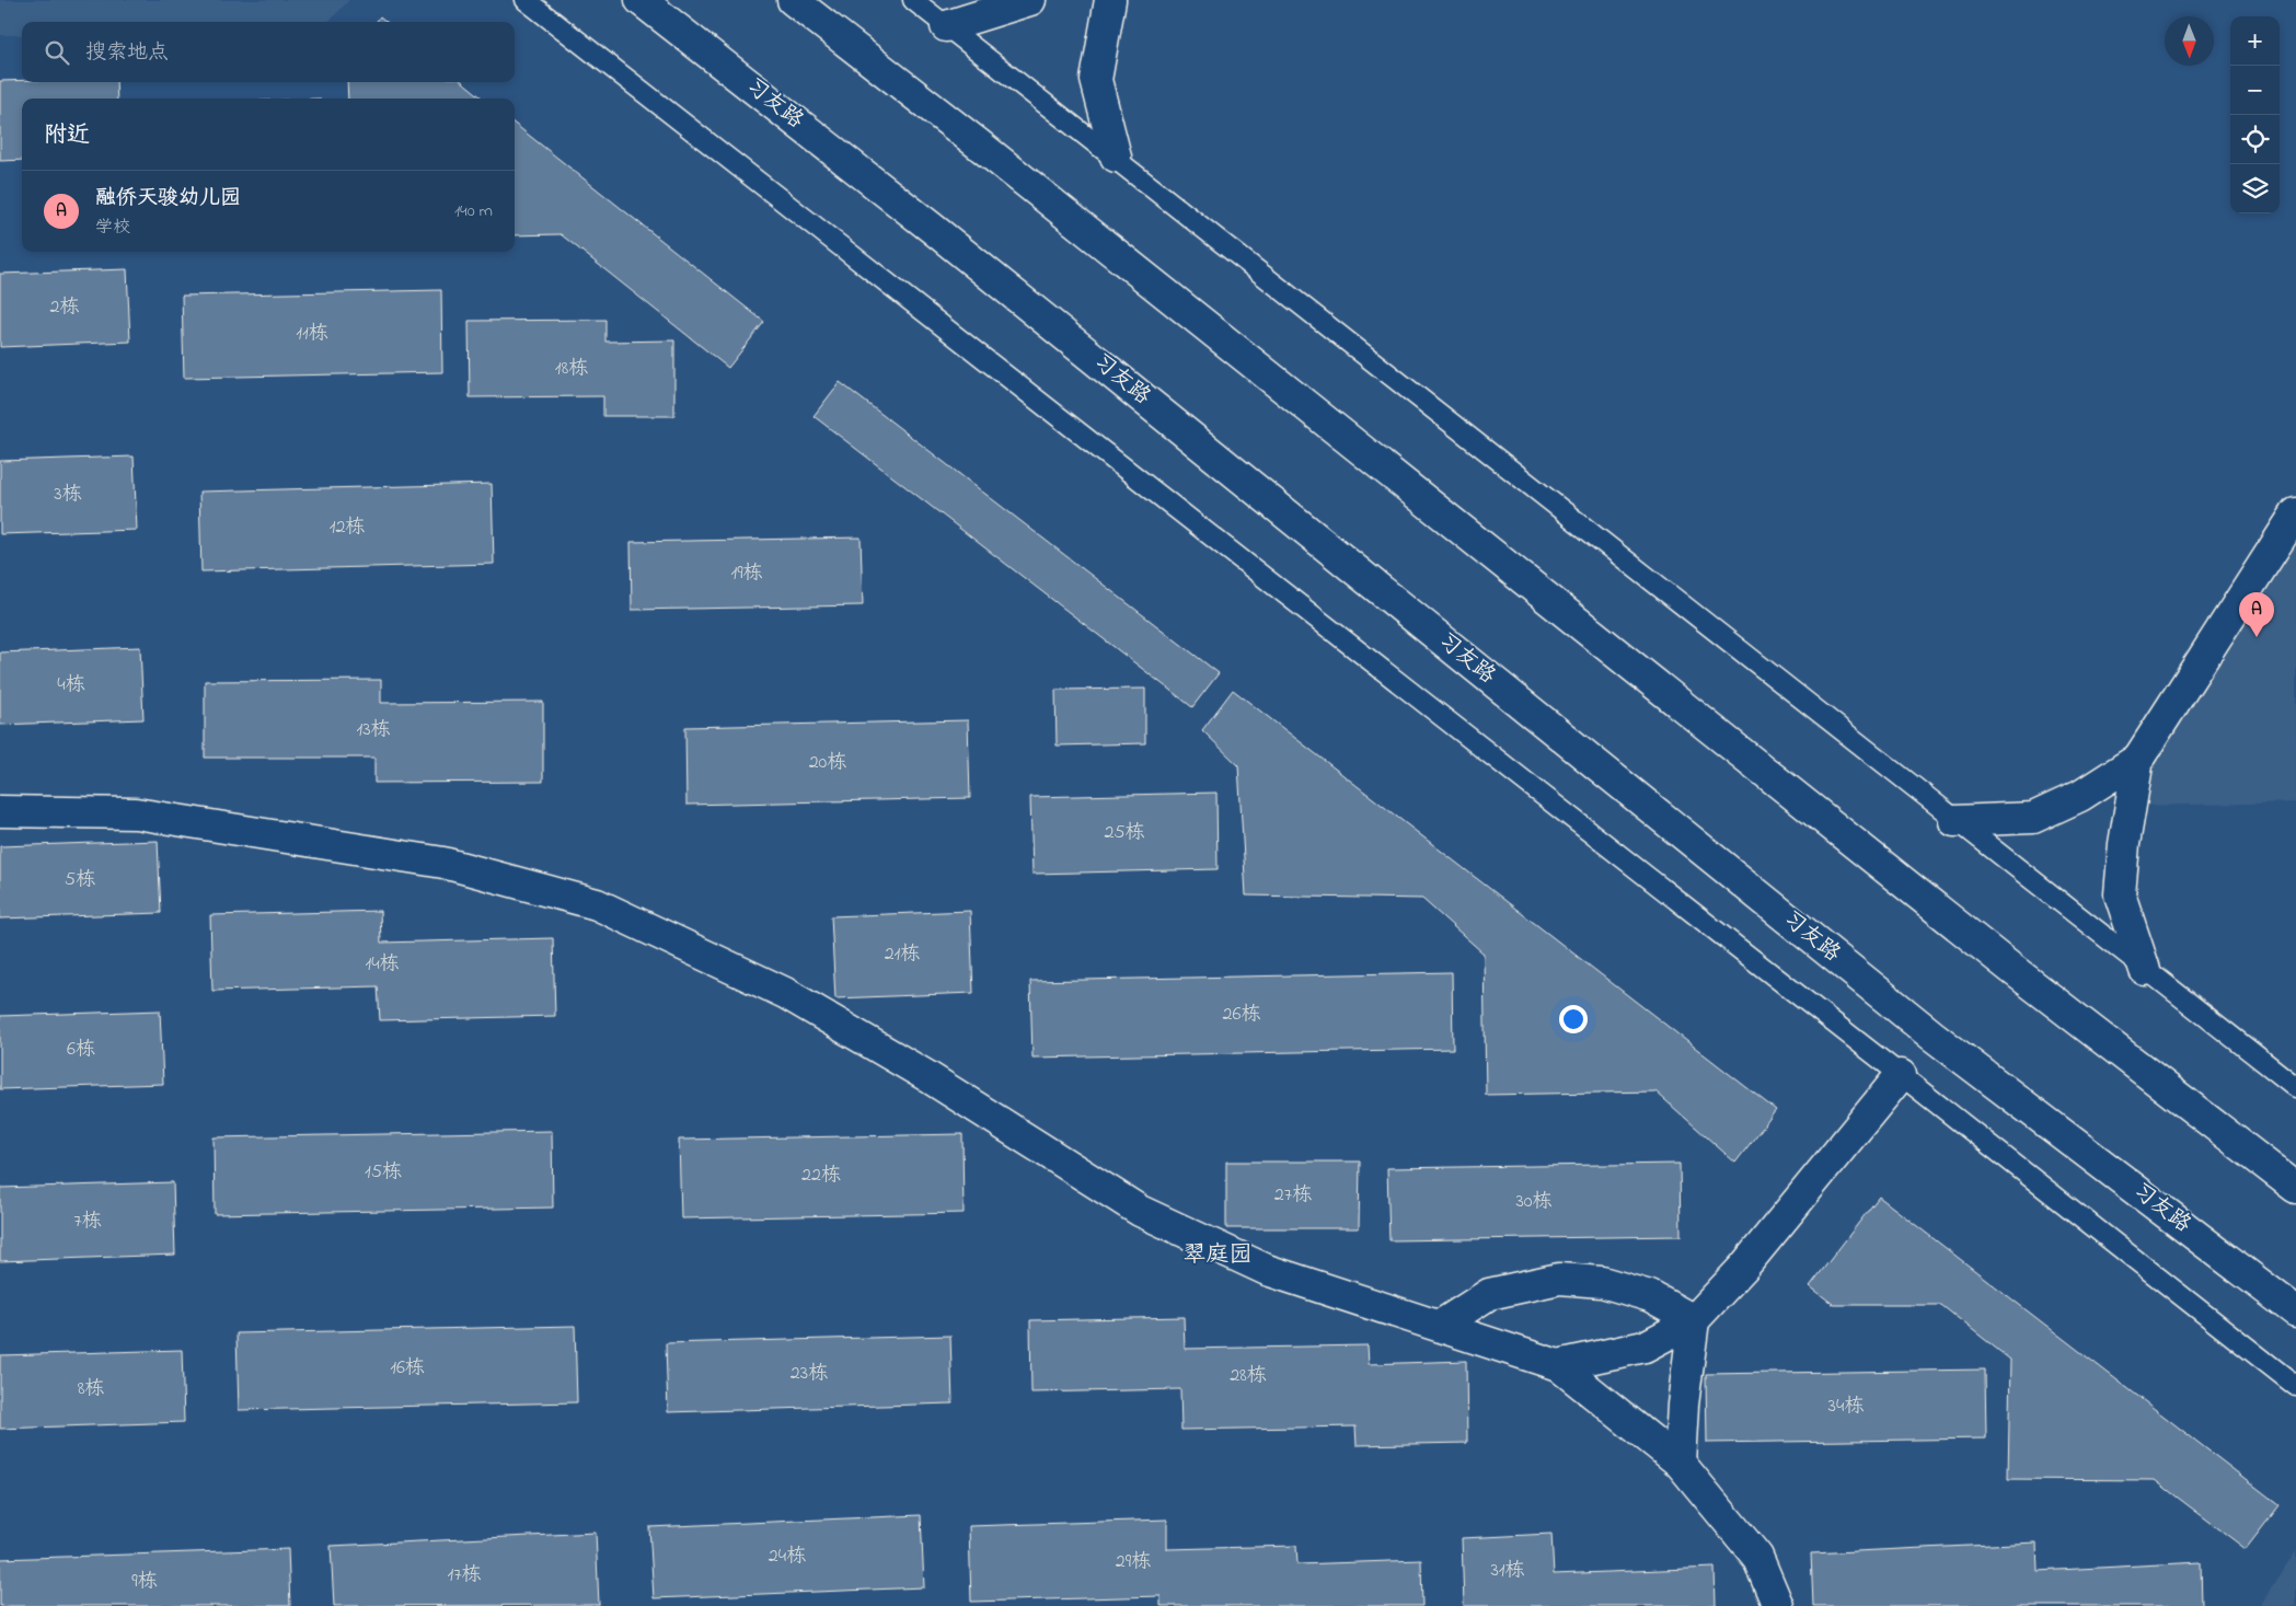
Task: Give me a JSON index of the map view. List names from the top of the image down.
{
  "streets": {
    "main road": ["习友路"]
  },
  "districts": ["翠庭园"],
  "house_numbers": [
    "2栋",
    "11栋",
    "18栋",
    "3栋",
    "12栋",
    "19栋",
    "4栋",
    "13栋",
    "20栋",
    "25栋",
    "5栋",
    "21栋",
    "14栋",
    "26栋",
    "6栋",
    "15栋",
    "22栋",
    "27栋",
    "30栋",
    "7栋",
    "16栋",
    "23栋",
    "28栋",
    "8栋",
    "34栋",
    "24栋",
    "29栋",
    "31栋",
    "17栋",
    "9栋"
  ],
  "north": "bottom",
  "page": {
    "map_buttons": ["+", "−"],
    "search": "搜索地点",
    "heading": "附近",
    "list": [
      {
        "mark": "A",
        "name": "融侨天骏幼儿园",
        "note": "学校",
        "value": "140 m"
      }
    ],
    "pins": "A"
  }
}
